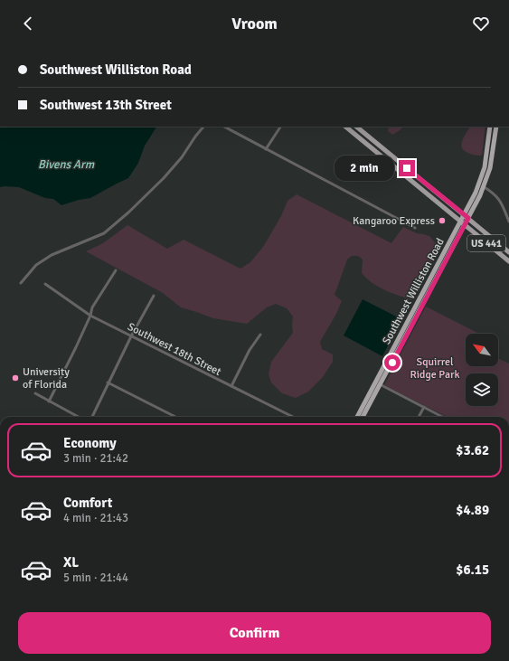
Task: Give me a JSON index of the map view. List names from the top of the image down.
{
  "streets": {
    "highway": ["Southwest Williston Road"],
    "main road": ["US 441"],
    "street": ["Southwest 18th Street"]
  },
  "crossings": [
    ["US 441", "Southwest Williston Road"]
  ],
  "water": ["Bivens Arm"],
  "parks": ["Squirrel Ridge Park"],
  "places": ["Kangaroo Express", "University of Florida"],
  "north": "top left",
  "page": {
    "header": "Vroom",
    "banner": ["Southwest Williston Road", "Southwest 13th Street"],
    "bubble": "2 min",
    "list": [
      {
        "name": "Economy",
        "note": "3 min · 21:42",
        "value": "$3.62"
      },
      {
        "name": "Comfort",
        "note": "4 min · 21:43",
        "value": "$4.89"
      },
      {
        "name": "XL",
        "note": "5 min · 21:44",
        "value": "$6.15"
      }
    ],
    "buttons": "Confirm"
  }
}
